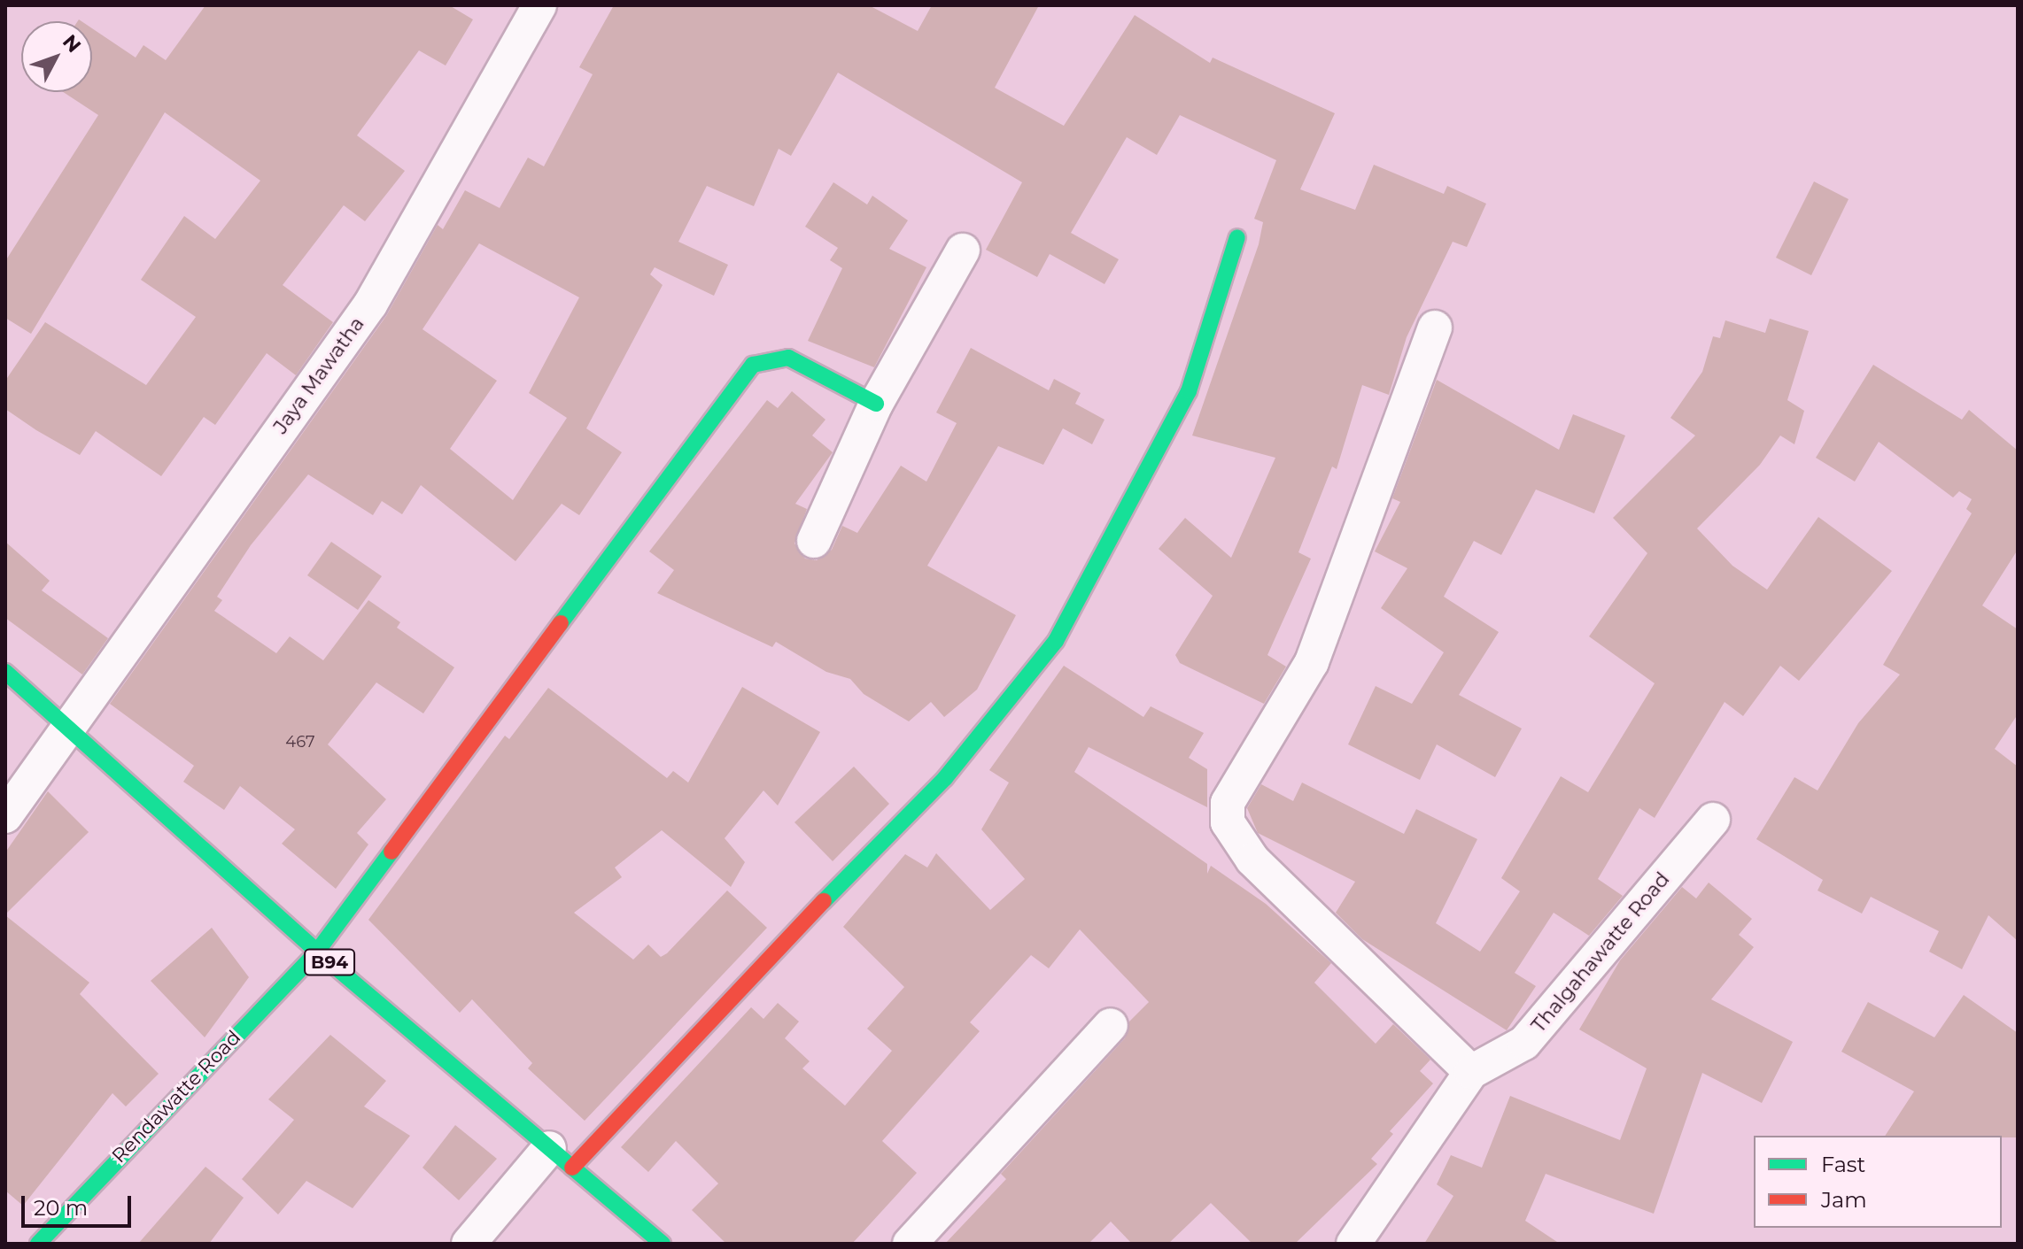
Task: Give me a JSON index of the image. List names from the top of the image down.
{
  "streets": {
    "street": [
      "Jaya Mawatha",
      "Thalgahawatte Road",
      "B94",
      "Rendawatte Road"
    ]
  },
  "crossings": [
    ["Jaya Mawatha", "B94"],
    ["B94", "Rendawatte Road"]
  ],
  "house_numbers": ["467"],
  "legend": ["Fast", "Jam"],
  "scale_bar": "20 m",
  "north": "top right"
}
